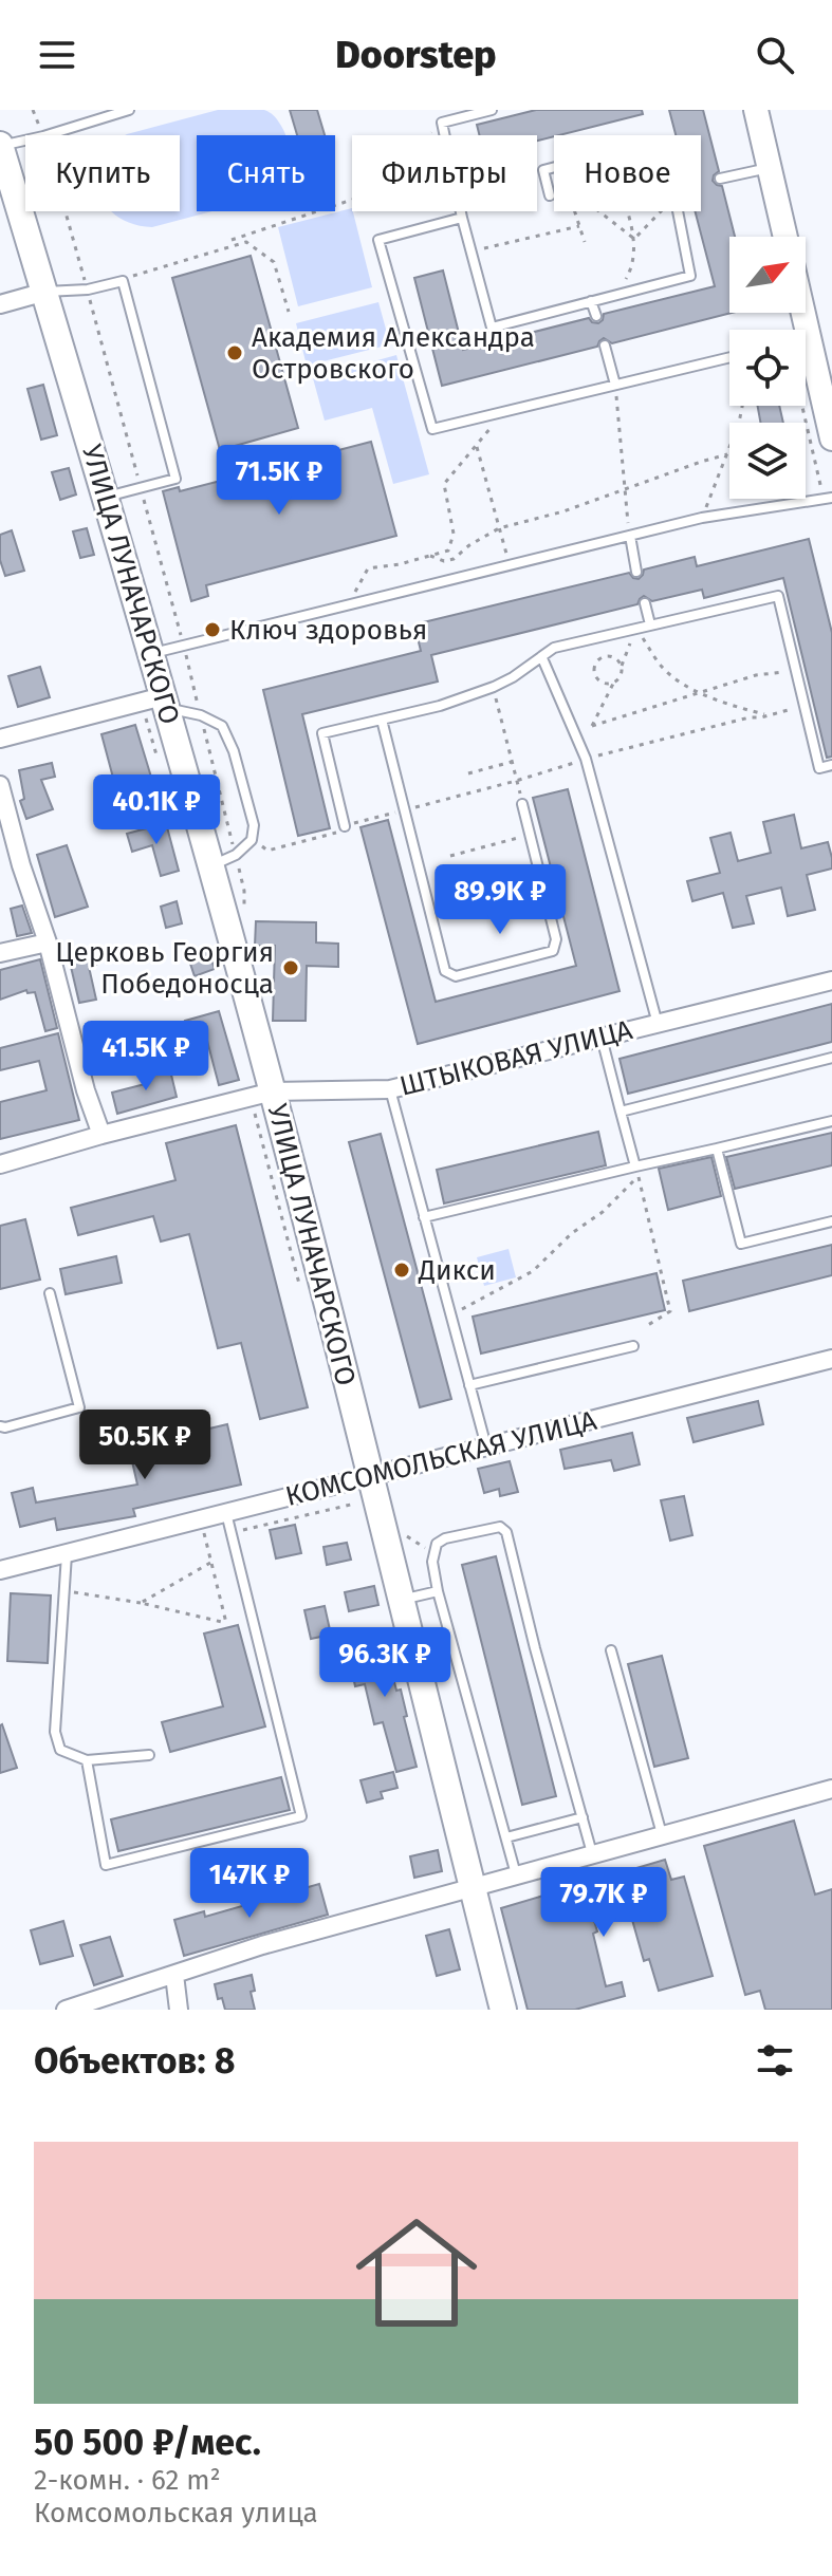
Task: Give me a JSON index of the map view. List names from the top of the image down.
{
  "streets": {
    "main road": ["УЛИЦА ЛУНАЧАРСКОГО"],
    "street": ["ШТЫКОВАЯ УЛИЦА", "КОМСОМОЛЬСКАЯ УЛИЦА"]
  },
  "crossings": [
    ["УЛИЦА ЛУНАЧАРСКОГО", "ШТЫКОВАЯ УЛИЦА"],
    ["УЛИЦА ЛУНАЧАРСКОГО", "КОМСОМОЛЬСКАЯ УЛИЦА"]
  ],
  "places": [
    "Академия Александра Островского",
    "Ключ здоровья",
    "Церковь Георгия Победоносца",
    "Дикси"
  ],
  "north": "top right",
  "page": {
    "header": "Doorstep",
    "chip": [
      "Купить",
      "Снять",
      "Фильтры",
      "Новое"
    ],
    "price": [
      "71.5K ₽",
      "40.1K ₽",
      "89.9K ₽",
      "41.5K ₽",
      "50.5K ₽",
      "96.3K ₽",
      "147K ₽",
      "79.7K ₽"
    ],
    "heading": "Объектов: 8",
    "list": [
      {
        "name": "50 500 ₽/мес.",
        "note": "2-комн. · 62 m² · Комсомольская улица"
      }
    ]
  }
}
